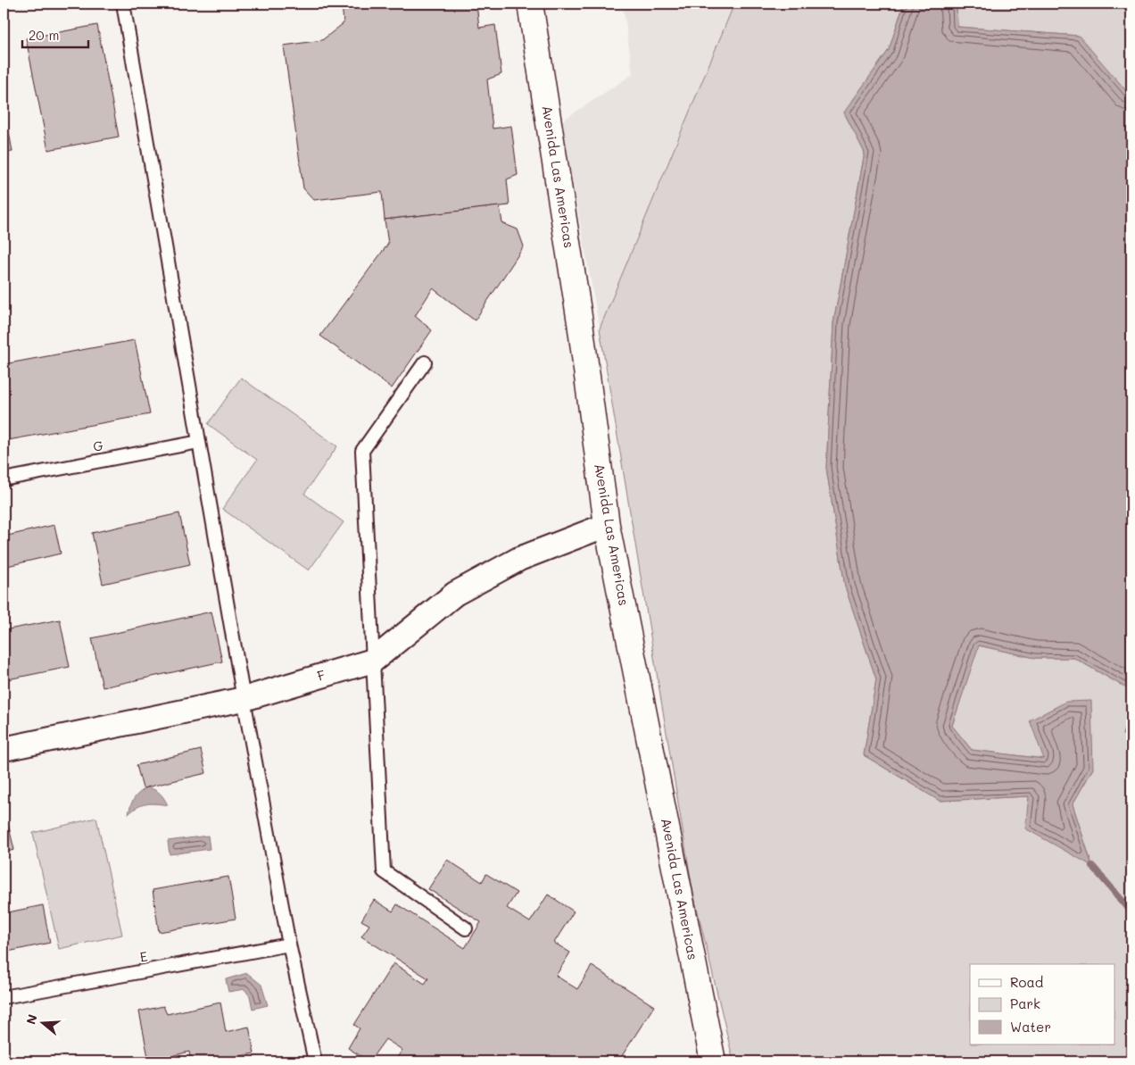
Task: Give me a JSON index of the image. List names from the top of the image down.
{
  "streets": {
    "street": ["Avenida Las Americas", "F"],
    "lane": ["G", "E"]
  },
  "crossings": [
    ["Avenida Las Americas", "F"]
  ],
  "legend": ["Road", "Park", "Water"],
  "scale_bar": "20 m",
  "north": "left"
}
